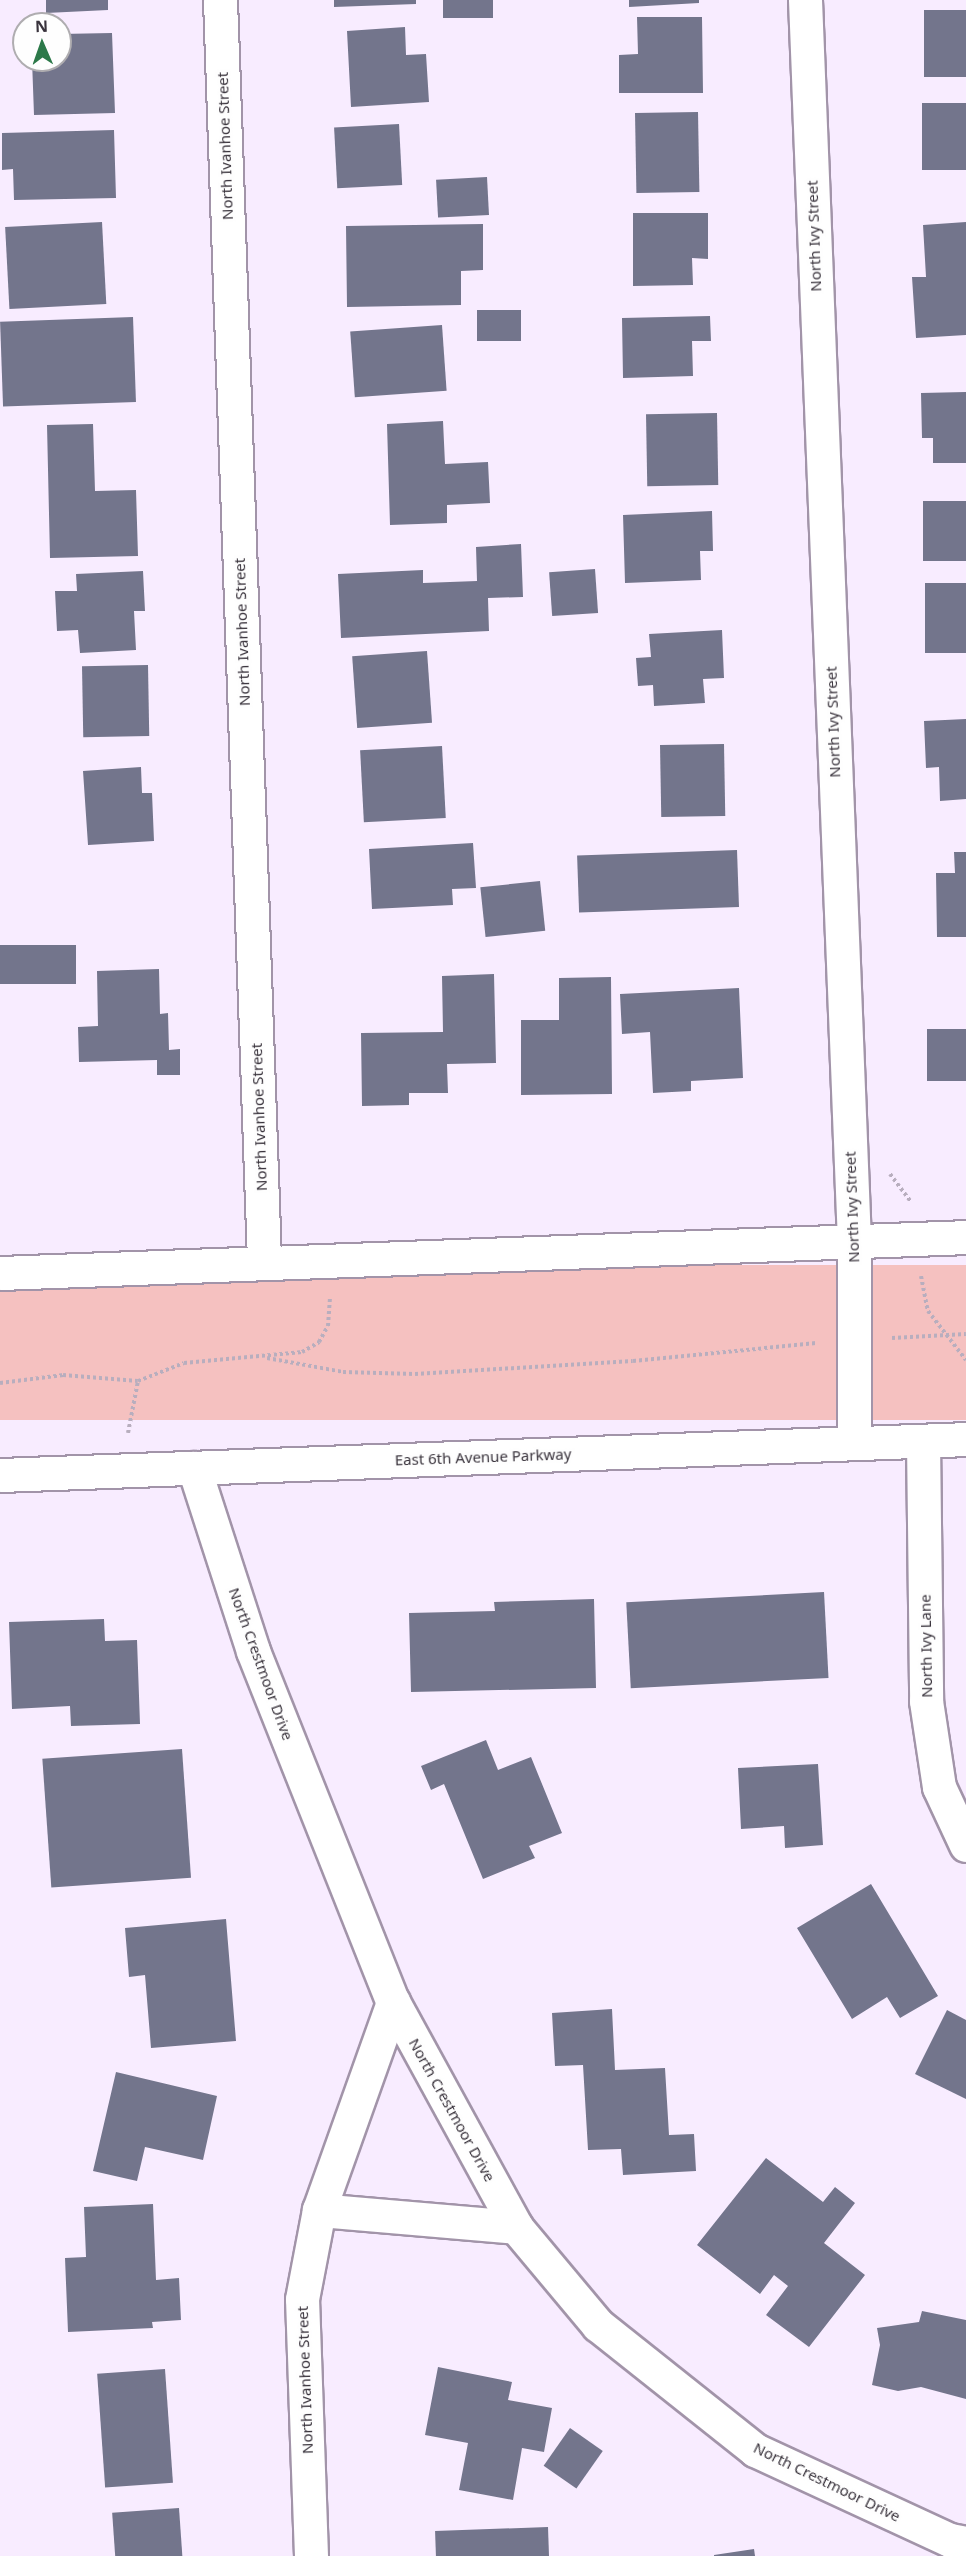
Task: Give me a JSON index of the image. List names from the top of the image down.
{
  "streets": {
    "street": [
      "North Ivanhoe Street",
      "North Ivy Street",
      "East 6th Avenue Parkway",
      "North Ivy Lane",
      "North Crestmoor Drive"
    ]
  },
  "crossings": [
    ["North Ivanhoe Street", "North Crestmoor Drive"],
    ["North Ivy Street", "East 6th Avenue Parkway"],
    ["East 6th Avenue Parkway", "North Ivy Lane"],
    ["East 6th Avenue Parkway", "North Crestmoor Drive"]
  ],
  "north": "top"
}
